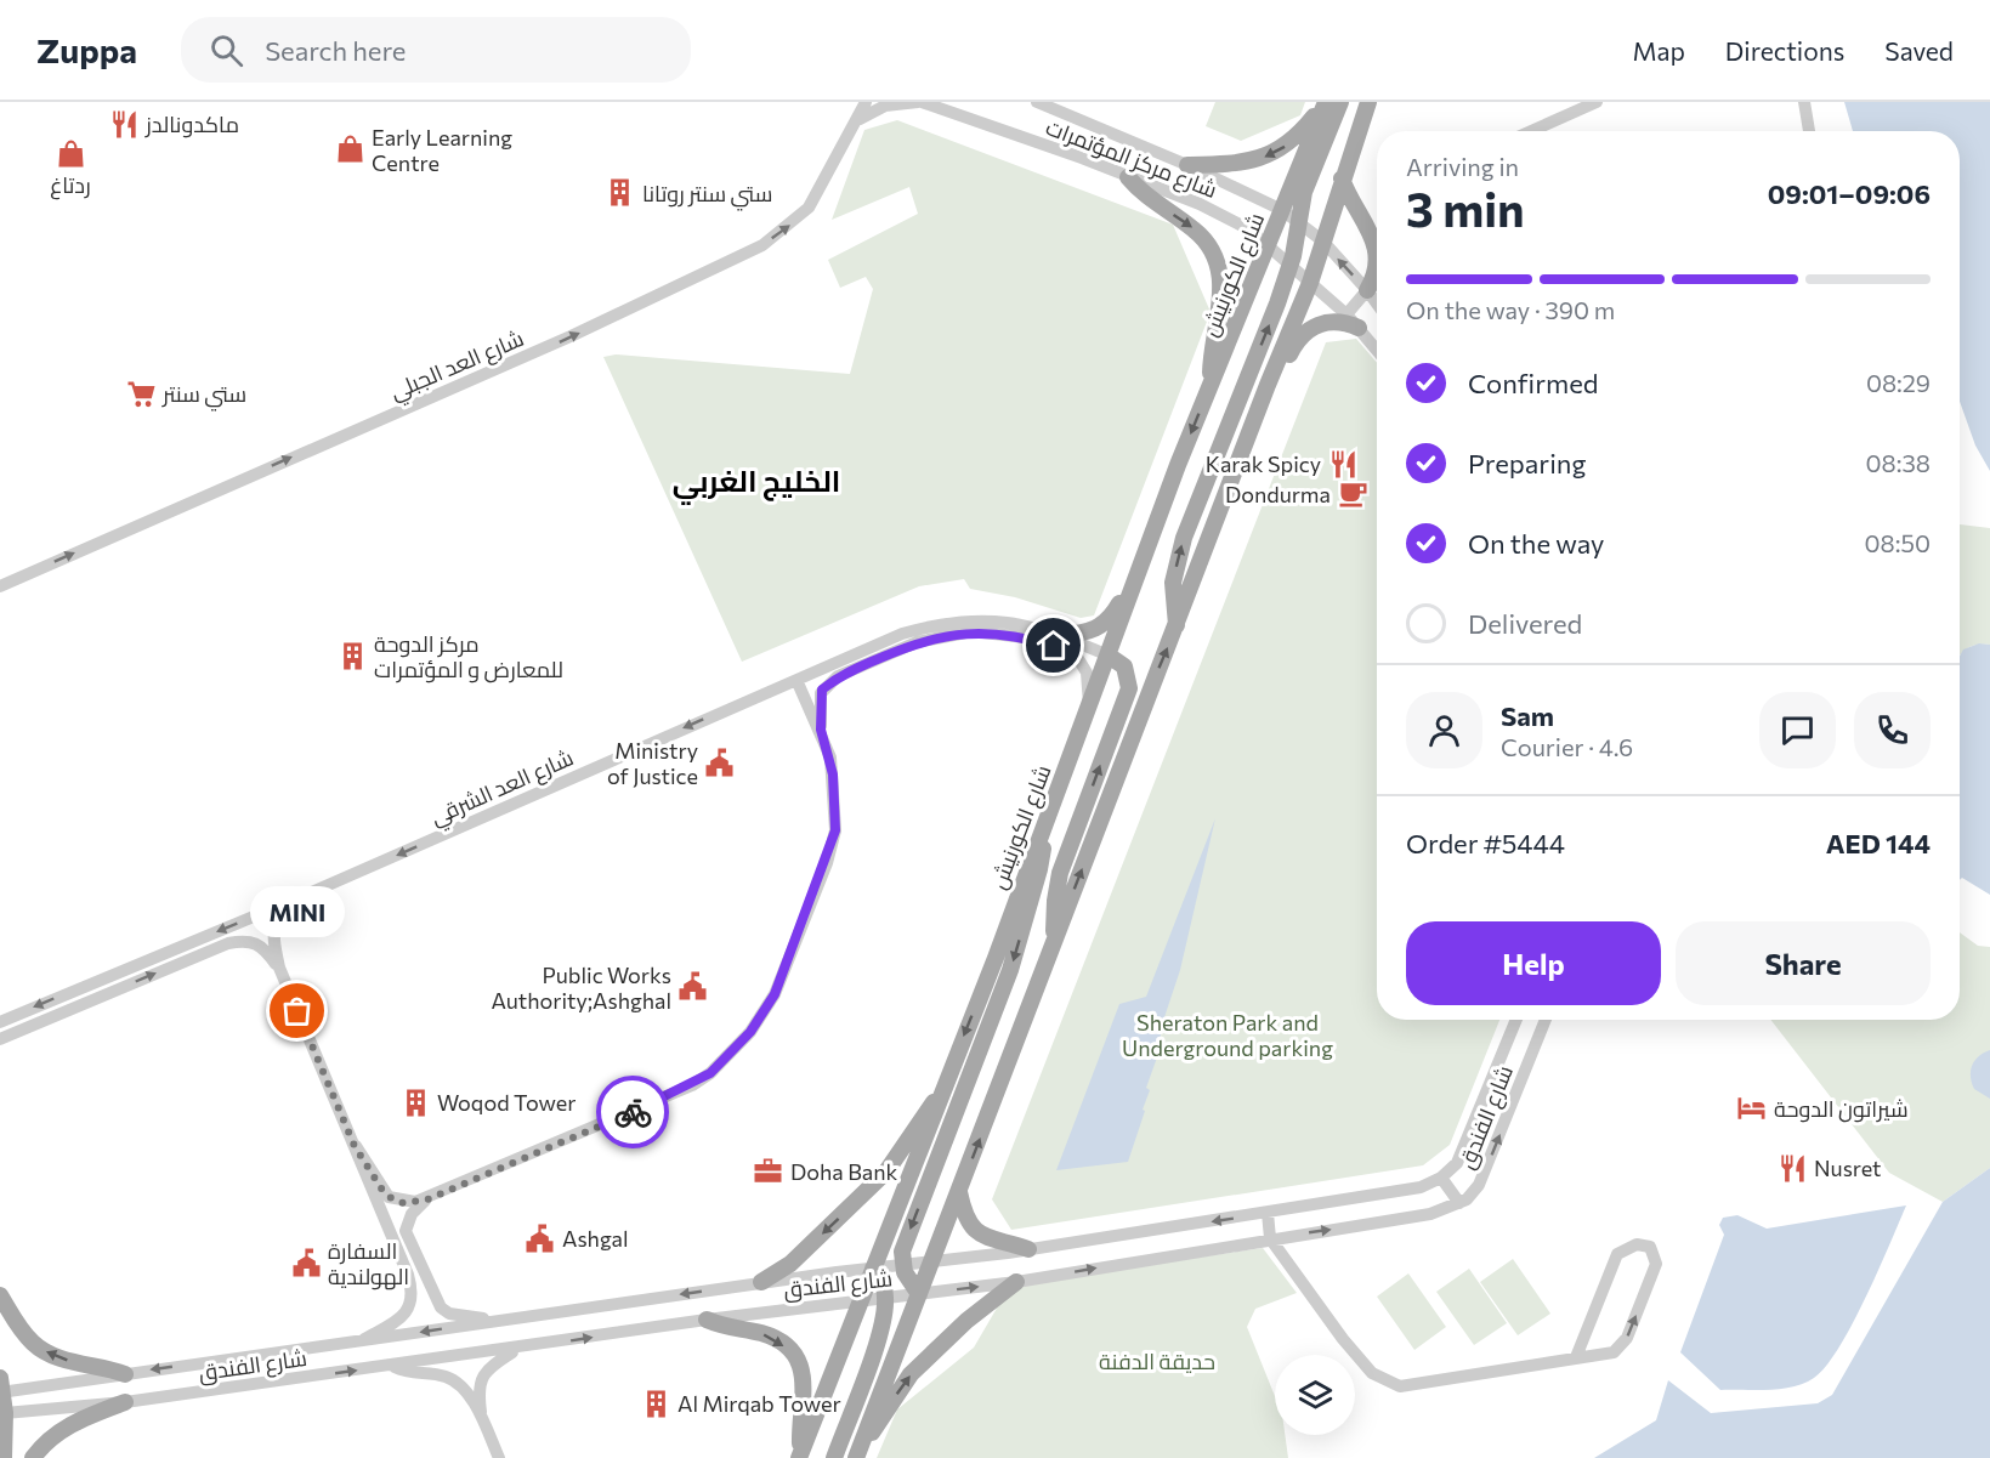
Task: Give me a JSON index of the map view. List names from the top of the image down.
{
  "streets": {
    "main road": ["شارع الكورنيش"],
    "street": [
      "شارع مركز المؤتمرات",
      "شارع العد الجبلي",
      "شارع العد الشرقي",
      "شارع الفندق"
    ]
  },
  "crossings": [
    ["شارع مركز المؤتمرات", "شارع الكورنيش"],
    ["شارع الكورنيش", "شارع العد الشرقي"],
    ["شارع الكورنيش", "شارع الفندق"]
  ],
  "one_way": ["شارع العد الجبلي"],
  "districts": ["الخليج الغربي"],
  "parks": ["Sheraton Park and Underground parking", "حديقة الدفنة"],
  "places": {
    "restaurant": ["ماكدونالدز", "Karak Spicy", "Nusret"],
    "shop": ["Early Learning Centre", "ردتاغ"],
    "building": [
      "ستي سنتر روتانا",
      "مركز الدوحة للمعارض و المؤتمرات",
      "Woqod Tower",
      "Al Mirqab Tower"
    ],
    "supermarket": ["ستي سنتر"],
    "cafe": ["Dondurma"],
    "public building": [
      "Ministry of Justice",
      "Public Works Authority;Ashghal",
      "Ashgal",
      "السفارة الهولندية"
    ],
    "other": ["MINI"],
    "hotel": ["شيراتون الدوحة"],
    "office": ["Doha Bank"]
  },
  "page": {
    "header": "Zuppa",
    "search": "Search here",
    "nav": ["Map", "Directions", "Saved"],
    "heading": ["3 min", "Arriving in", "09:01–09:06"],
    "panel": [
      "Sam",
      "Courier · 4.6",
      "Order #5444",
      "AED 144"
    ],
    "bar": "On the way · 390 m",
    "list": [
      ["Confirmed", "08:29"],
      ["Preparing", "08:38"],
      ["On the way", "08:50"],
      "Delivered"
    ],
    "bubble": "MINI",
    "buttons": ["Help", "Share"]
  }
}
